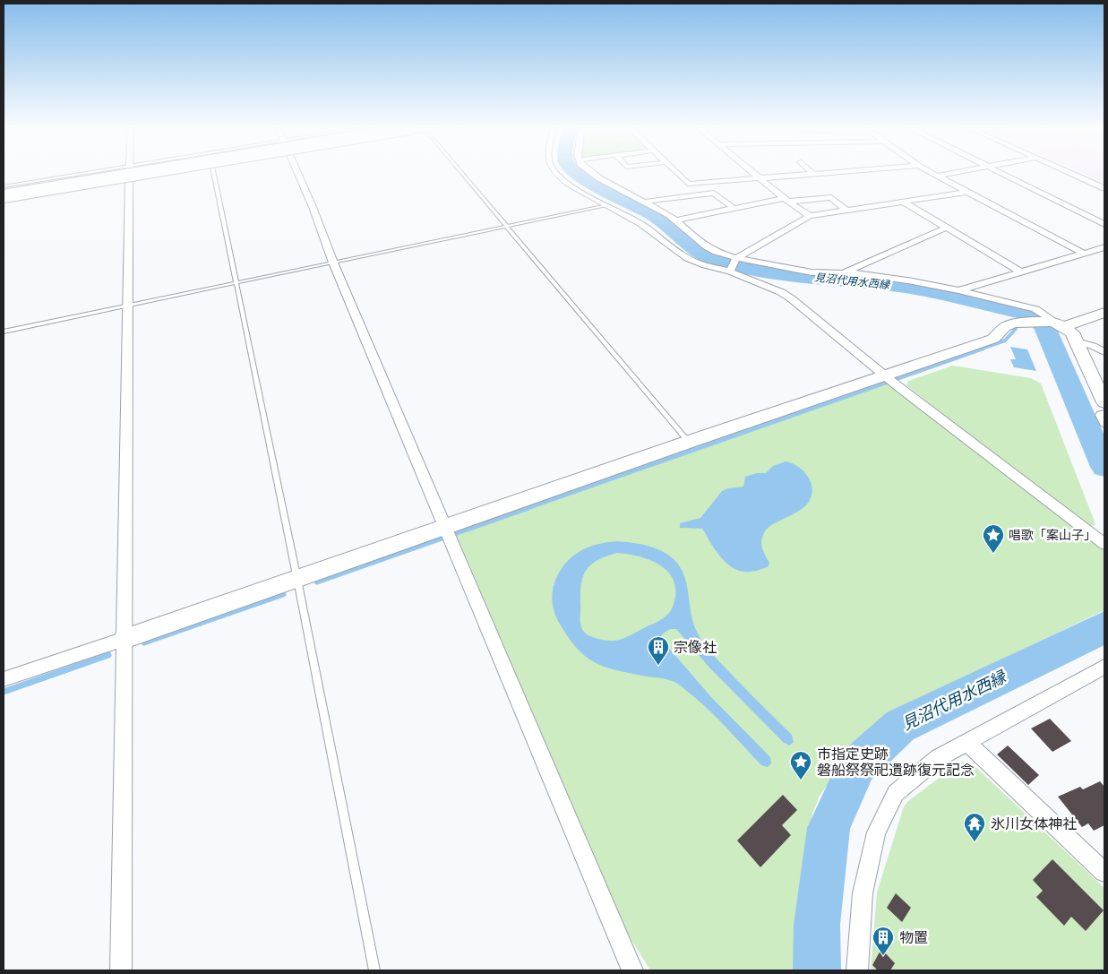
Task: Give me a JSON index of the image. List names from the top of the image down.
{
  "water": ["見沼代用水西縁"],
  "places": {
    "place": ["唱歌「案山子」", "市指定史跡 磐船祭祭祀遺跡復元記念"],
    "building": ["宗像社", "物置"],
    "temple": ["氷川女体神社"]
  }
}
